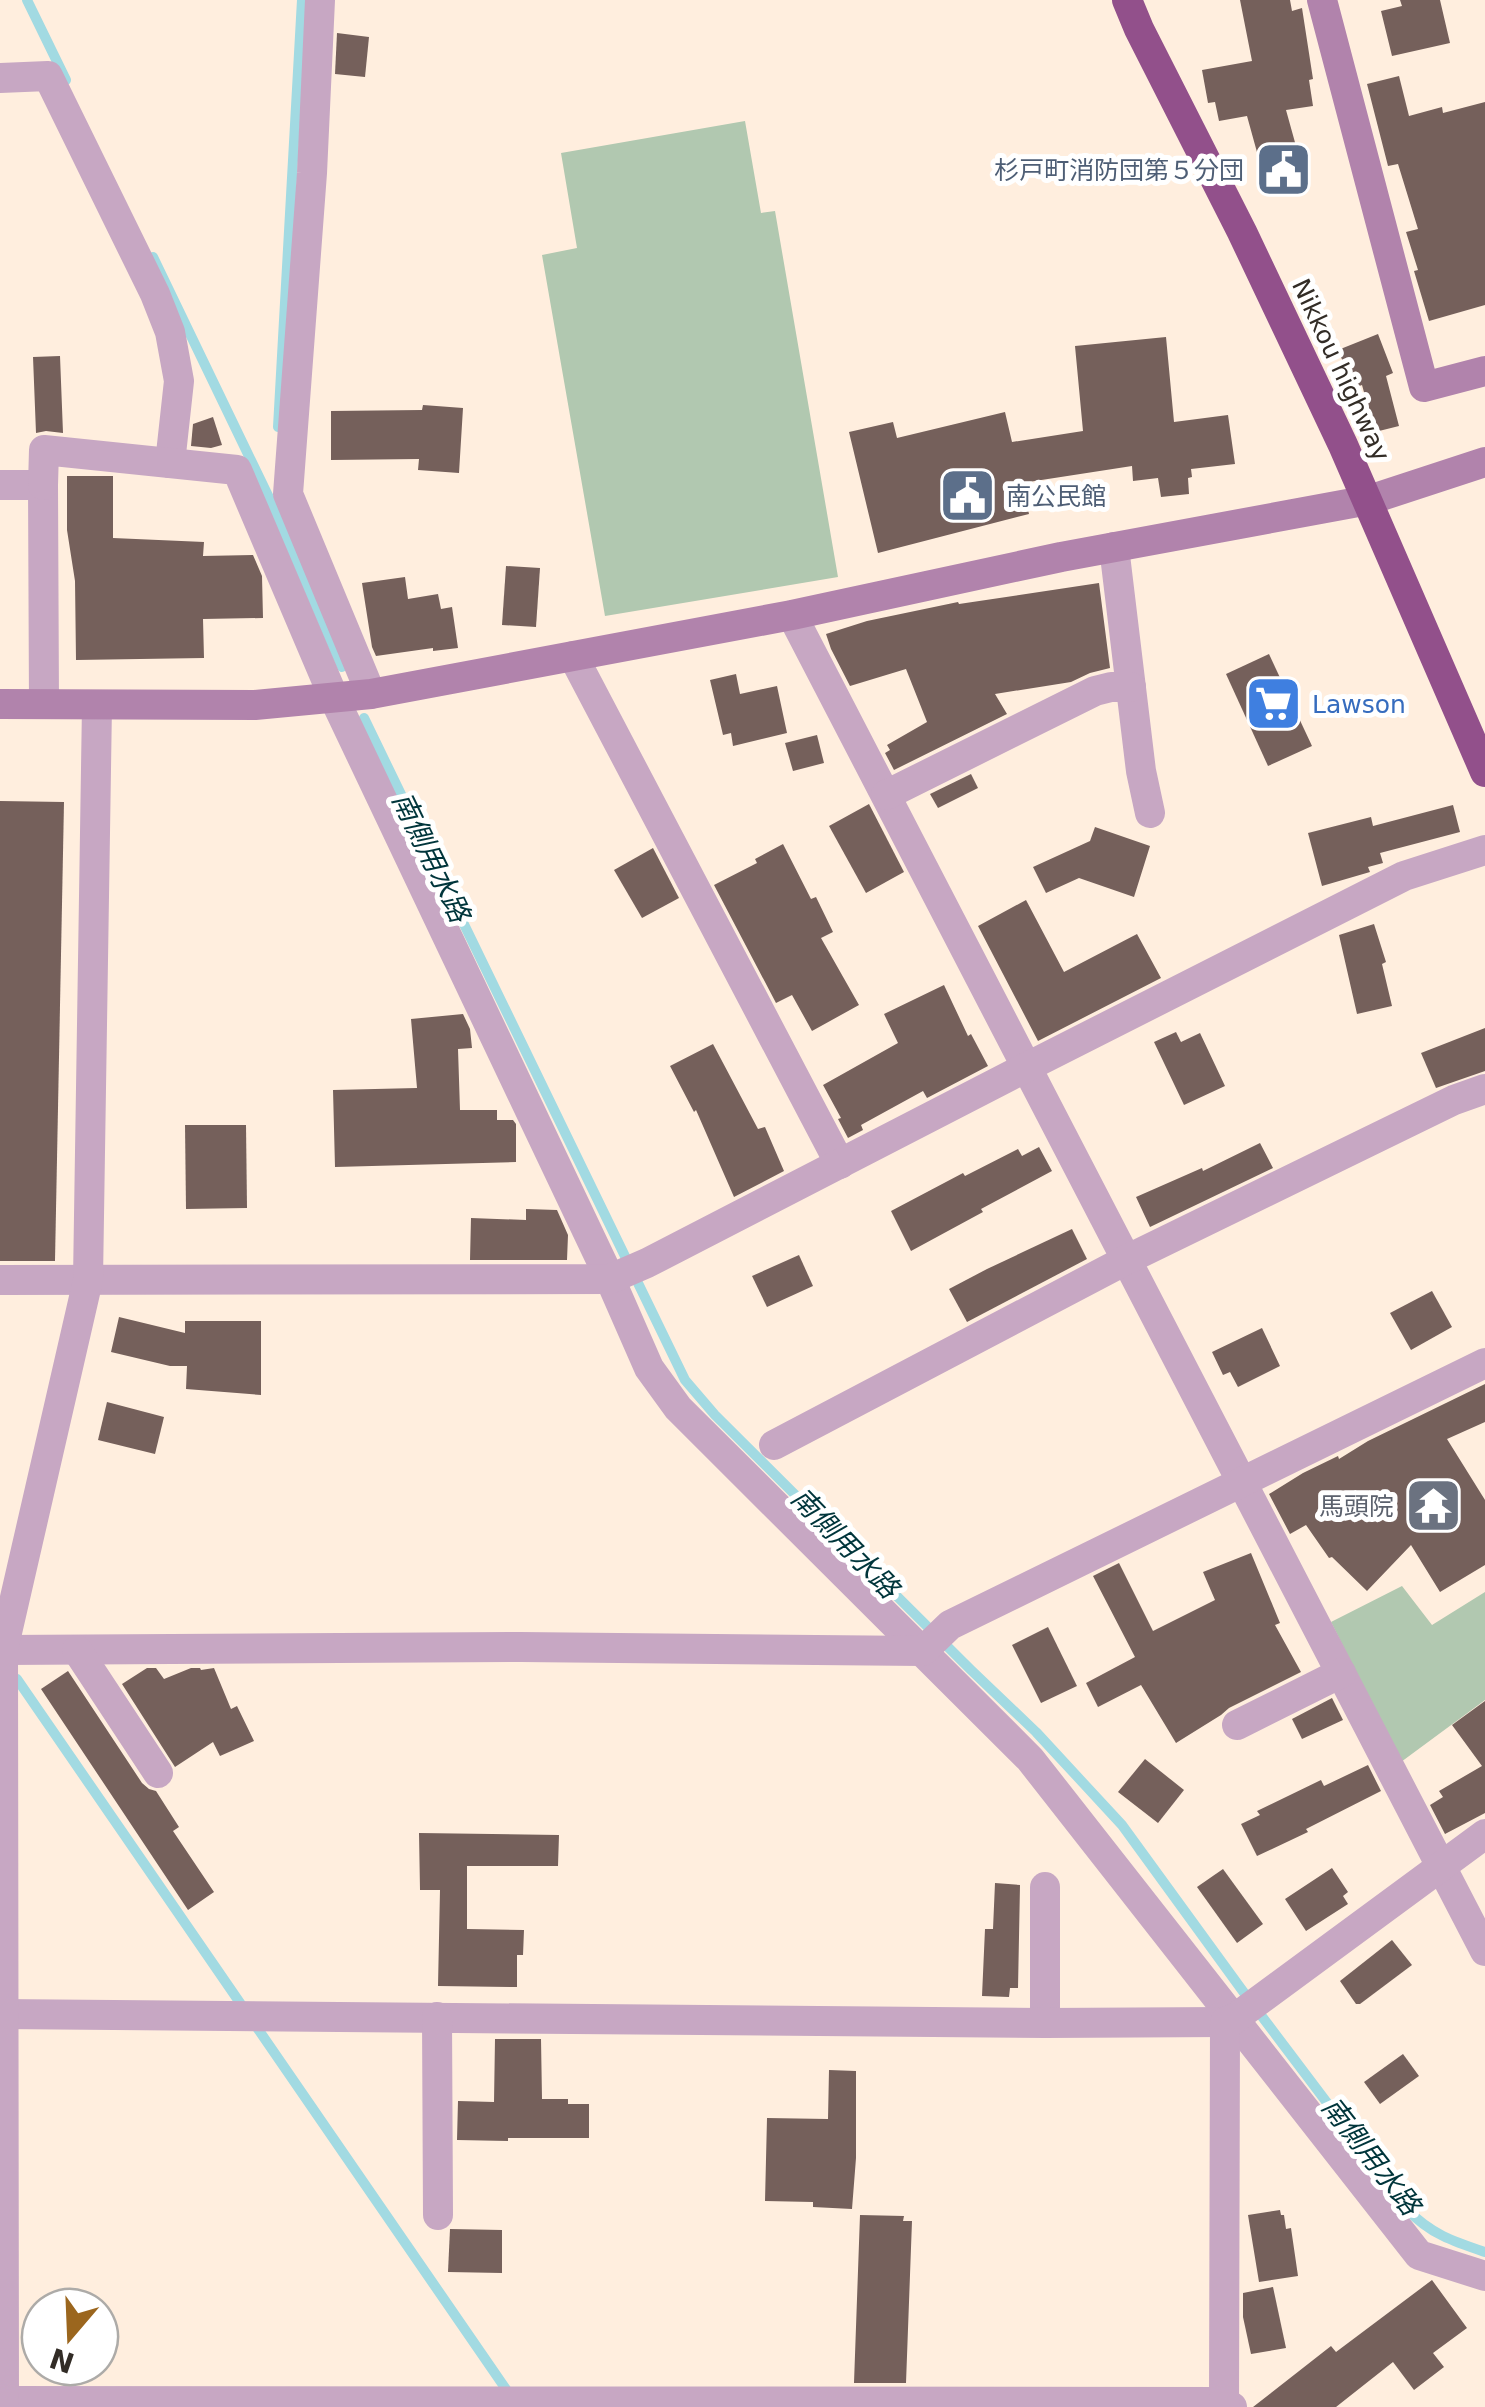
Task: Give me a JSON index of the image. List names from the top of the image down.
{
  "streets": {
    "highway": ["Nikkou highway"]
  },
  "water": ["南側用水路"],
  "places": {
    "public building": ["杉戸町消防団第５分団", "南公民館"],
    "supermarket": ["Lawson"],
    "temple": ["馬頭院"]
  },
  "north": "bottom"
}
